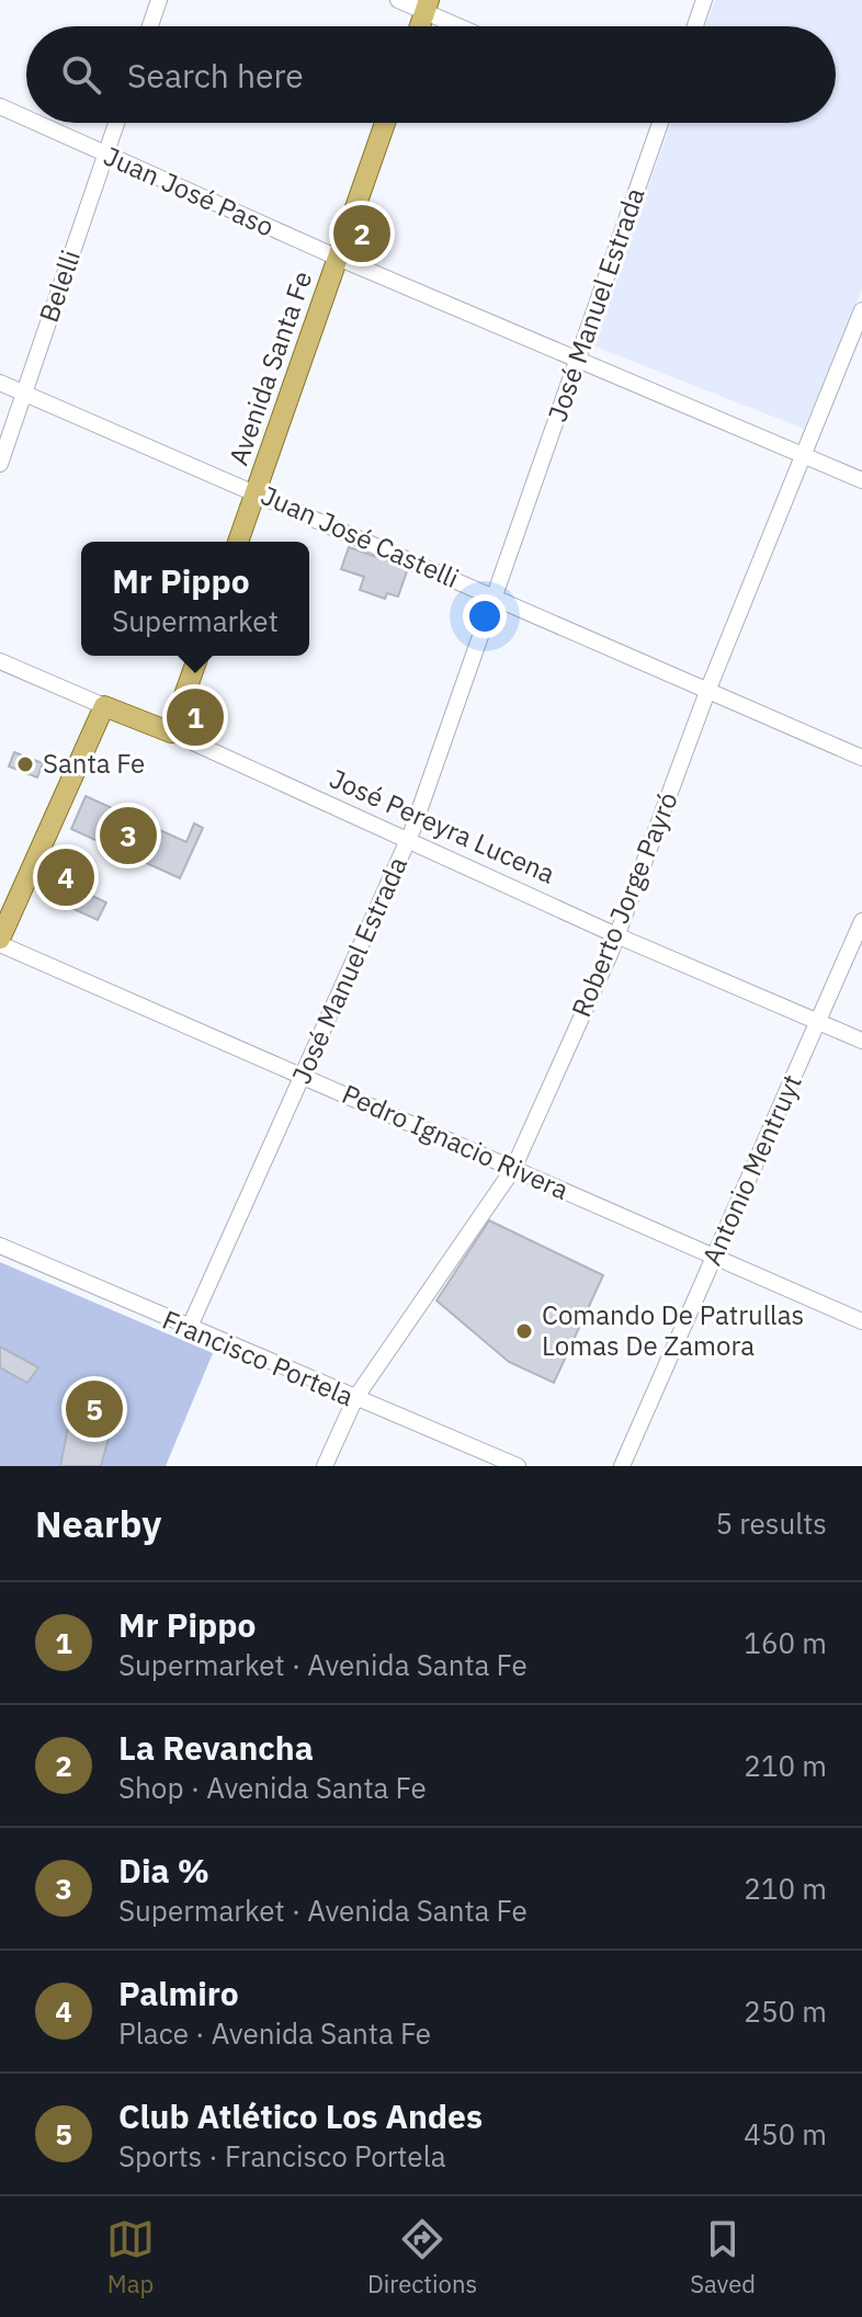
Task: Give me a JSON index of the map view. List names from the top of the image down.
{
  "streets": {
    "main road": ["Avenida Santa Fe", "José Pereyra Lucena"],
    "street": [
      "Juan José Paso",
      "Belelli",
      "José Manuel Estrada",
      "Juan José Castelli",
      "Roberto Jorge Payró",
      "Pedro Ignacio Rivera",
      "Antonio Mentruyt",
      "Francisco Portela"
    ]
  },
  "crossings": [
    ["Juan José Paso", "Belelli"],
    ["Juan José Paso", "José Manuel Estrada"],
    ["Juan José Paso", "Avenida Santa Fe"],
    ["Juan José Paso", "Roberto Jorge Payró"],
    ["Belelli", "Juan José Castelli"],
    ["José Manuel Estrada", "Juan José Castelli"],
    ["José Manuel Estrada", "José Pereyra Lucena"],
    ["José Manuel Estrada", "Pedro Ignacio Rivera"],
    ["José Manuel Estrada", "Francisco Portela"],
    ["Avenida Santa Fe", "Juan José Castelli"],
    ["Juan José Castelli", "Roberto Jorge Payró"],
    ["José Pereyra Lucena", "Roberto Jorge Payró"],
    ["José Pereyra Lucena", "Antonio Mentruyt"],
    ["Roberto Jorge Payró", "Pedro Ignacio Rivera"],
    ["Roberto Jorge Payró", "Francisco Portela"],
    ["Pedro Ignacio Rivera", "Antonio Mentruyt"]
  ],
  "places": ["Santa Fe", "Comando De Patrullas Lomas De Zamora"],
  "page": {
    "search": "Search here",
    "pins": [
      "2",
      "1",
      "3",
      "4",
      "5"
    ],
    "popup": ["Mr Pippo", "Supermarket"],
    "heading": ["Nearby", "5 results"],
    "list": [
      {
        "mark": "1",
        "name": "Mr Pippo",
        "note": "Supermarket · Avenida Santa Fe",
        "value": "160 m"
      },
      {
        "mark": "2",
        "name": "La Revancha",
        "note": "Shop · Avenida Santa Fe",
        "value": "210 m"
      },
      {
        "mark": "3",
        "name": "Dia %",
        "note": "Supermarket · Avenida Santa Fe",
        "value": "210 m"
      },
      {
        "mark": "4",
        "name": "Palmiro",
        "note": "Place · Avenida Santa Fe",
        "value": "250 m"
      },
      {
        "mark": "5",
        "name": "Club Atlético Los Andes",
        "note": "Sports · Francisco Portela",
        "value": "450 m"
      }
    ],
    "nav": ["Map", "Directions", "Saved"]
  }
}
